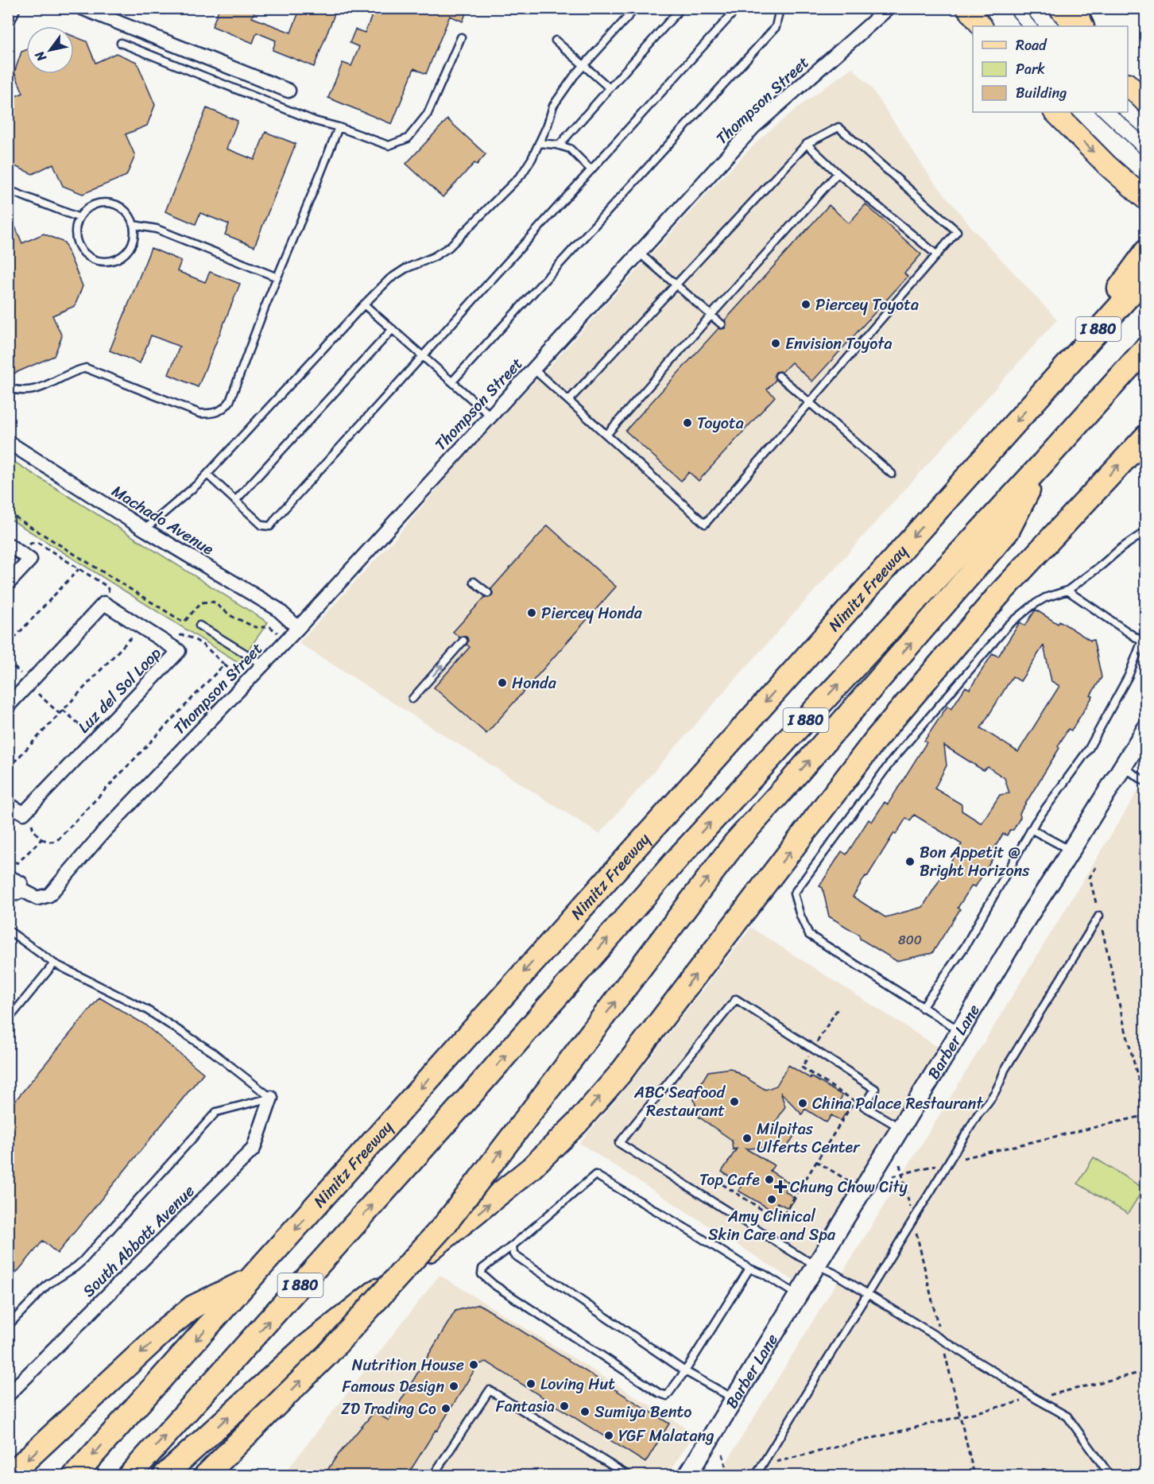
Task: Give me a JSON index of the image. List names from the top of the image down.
{
  "streets": {
    "highway": ["I 880", "Nimitz Freeway"],
    "street": [
      "Thompson Street",
      "Machado Avenue",
      "Luz del Sol Loop",
      "Barber Lane",
      "South Abbott Avenue"
    ]
  },
  "crossings": [
    ["Thompson Street", "Machado Avenue"]
  ],
  "places": {
    "other": [
      "Piercey Toyota",
      "Envision Toyota",
      "Toyota",
      "Piercey Honda",
      "Honda",
      "Bon Appetit @ Bright Horizons",
      "ABC Seafood Restaurant",
      "China Palace Restaurant",
      "Milpitas Ulferts Center",
      "Top Cafe",
      "Amy Clinical Skin Care and Spa",
      "Nutrition House",
      "Loving Hut",
      "Famous Design",
      "Fantasia",
      "ZD Trading Co",
      "Sumiya Bento",
      "YGF Malatang"
    ],
    "health": ["Chung Chow City"]
  },
  "house_numbers": ["800"],
  "legend": ["Road", "Park", "Building"],
  "north": "bottom left"
}
